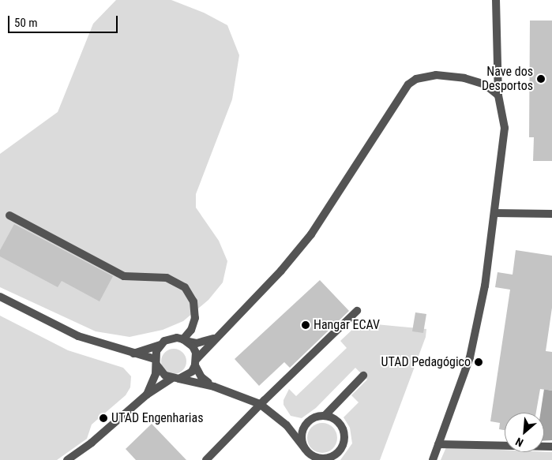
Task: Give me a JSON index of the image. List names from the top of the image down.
{
  "places": [
    "Nave dos Desportos",
    "Hangar ECAV",
    "UTAD Pedagógico",
    "UTAD Engenharias"
  ],
  "scale_bar": "50 m",
  "north": "bottom left"
}
